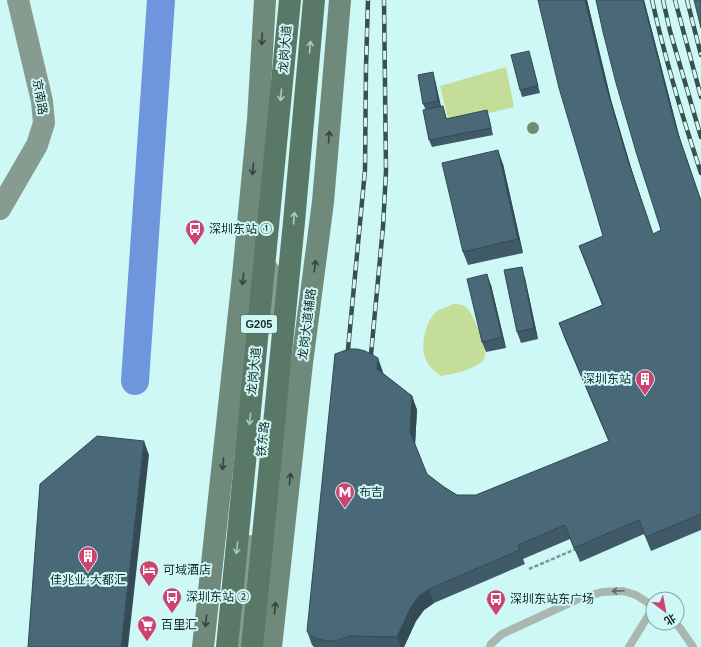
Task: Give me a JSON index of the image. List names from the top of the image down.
{
  "streets": {
    "highway": ["龙岗大道", "G205"],
    "main road": ["京南路", "龙岗大道辅路", "铁东路"]
  },
  "places": {
    "bus stop": ["深圳东站 ①", "深圳东站 ②", "深圳东站东广场"],
    "building": ["深圳东站", "佳兆业·大都汇"],
    "metro station": ["布吉"],
    "hotel": ["可域酒店"],
    "supermarket": ["百里汇"]
  },
  "north": "bottom right"
}
